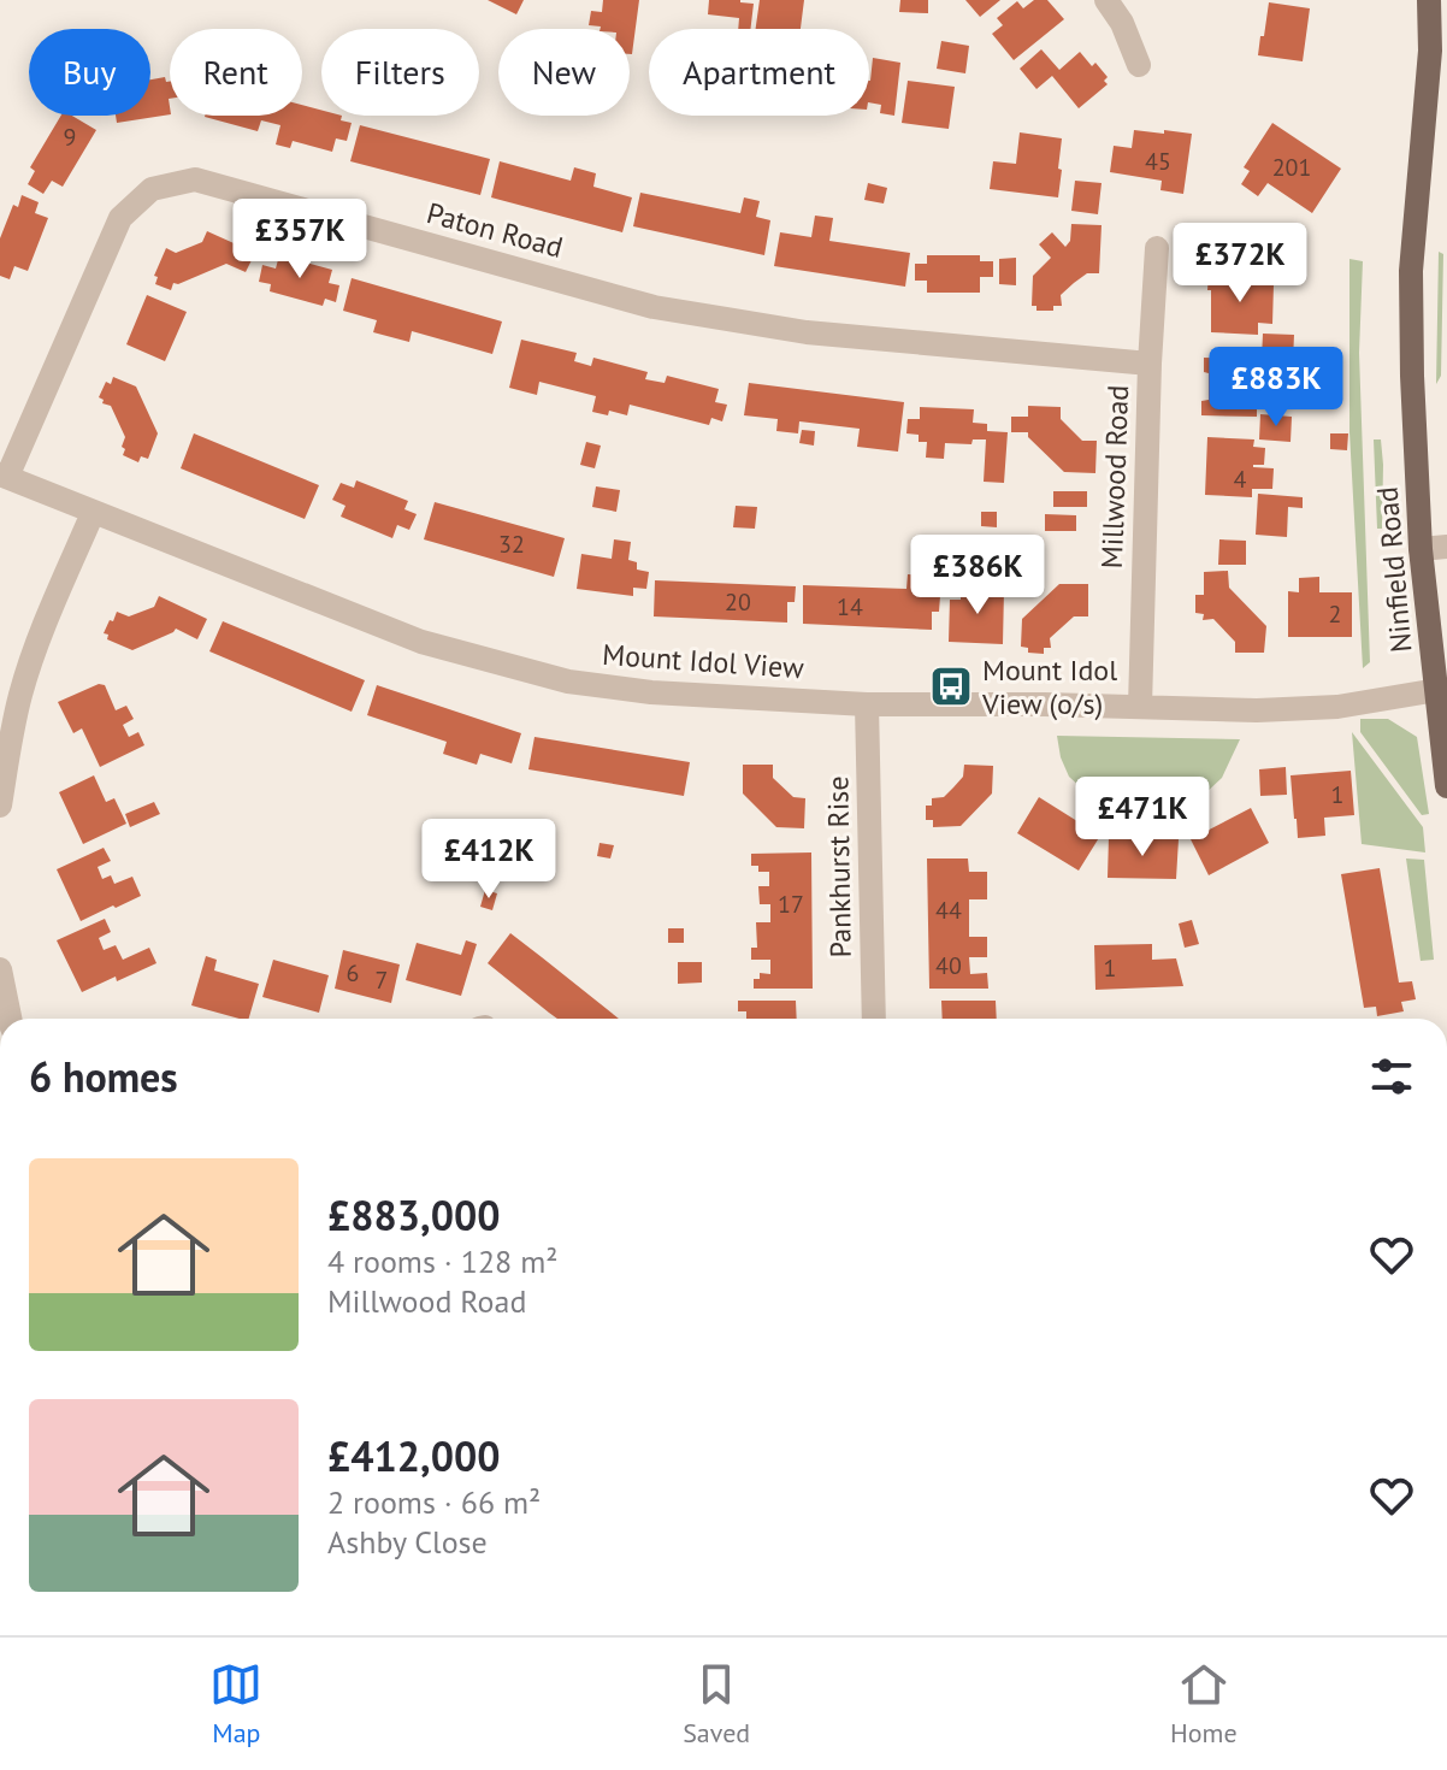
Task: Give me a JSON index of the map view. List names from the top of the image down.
{
  "streets": {
    "main road": ["Ninfield Road"],
    "street": [
      "Paton Road",
      "Millwood Road",
      "Mount Idol View",
      "Pankhurst Rise"
    ]
  },
  "crossings": [
    ["Paton Road", "Millwood Road"],
    ["Paton Road", "Mount Idol View"],
    ["Millwood Road", "Mount Idol View"],
    ["Ninfield Road", "Mount Idol View"],
    ["Mount Idol View", "Pankhurst Rise"]
  ],
  "places": {
    "bus stop": ["Mount Idol View (o/s)"]
  },
  "house_numbers": [
    "9",
    "45",
    "201",
    "4",
    "32",
    "20",
    "14",
    "2",
    "1",
    "17",
    "44",
    "40",
    "1",
    "6",
    "7"
  ],
  "page": {
    "chip": [
      "Buy",
      "Rent",
      "Filters",
      "New",
      "Apartment"
    ],
    "price": [
      "£357K",
      "£372K",
      "£883K",
      "£386K",
      "£471K",
      "£412K"
    ],
    "heading": "6 homes",
    "list": [
      {
        "name": "£883,000",
        "note": "4 rooms · 128 m² · Millwood Road"
      },
      {
        "name": "£412,000",
        "note": "2 rooms · 66 m² · Ashby Close"
      }
    ],
    "tabs": ["Map", "Saved", "Home"]
  }
}
